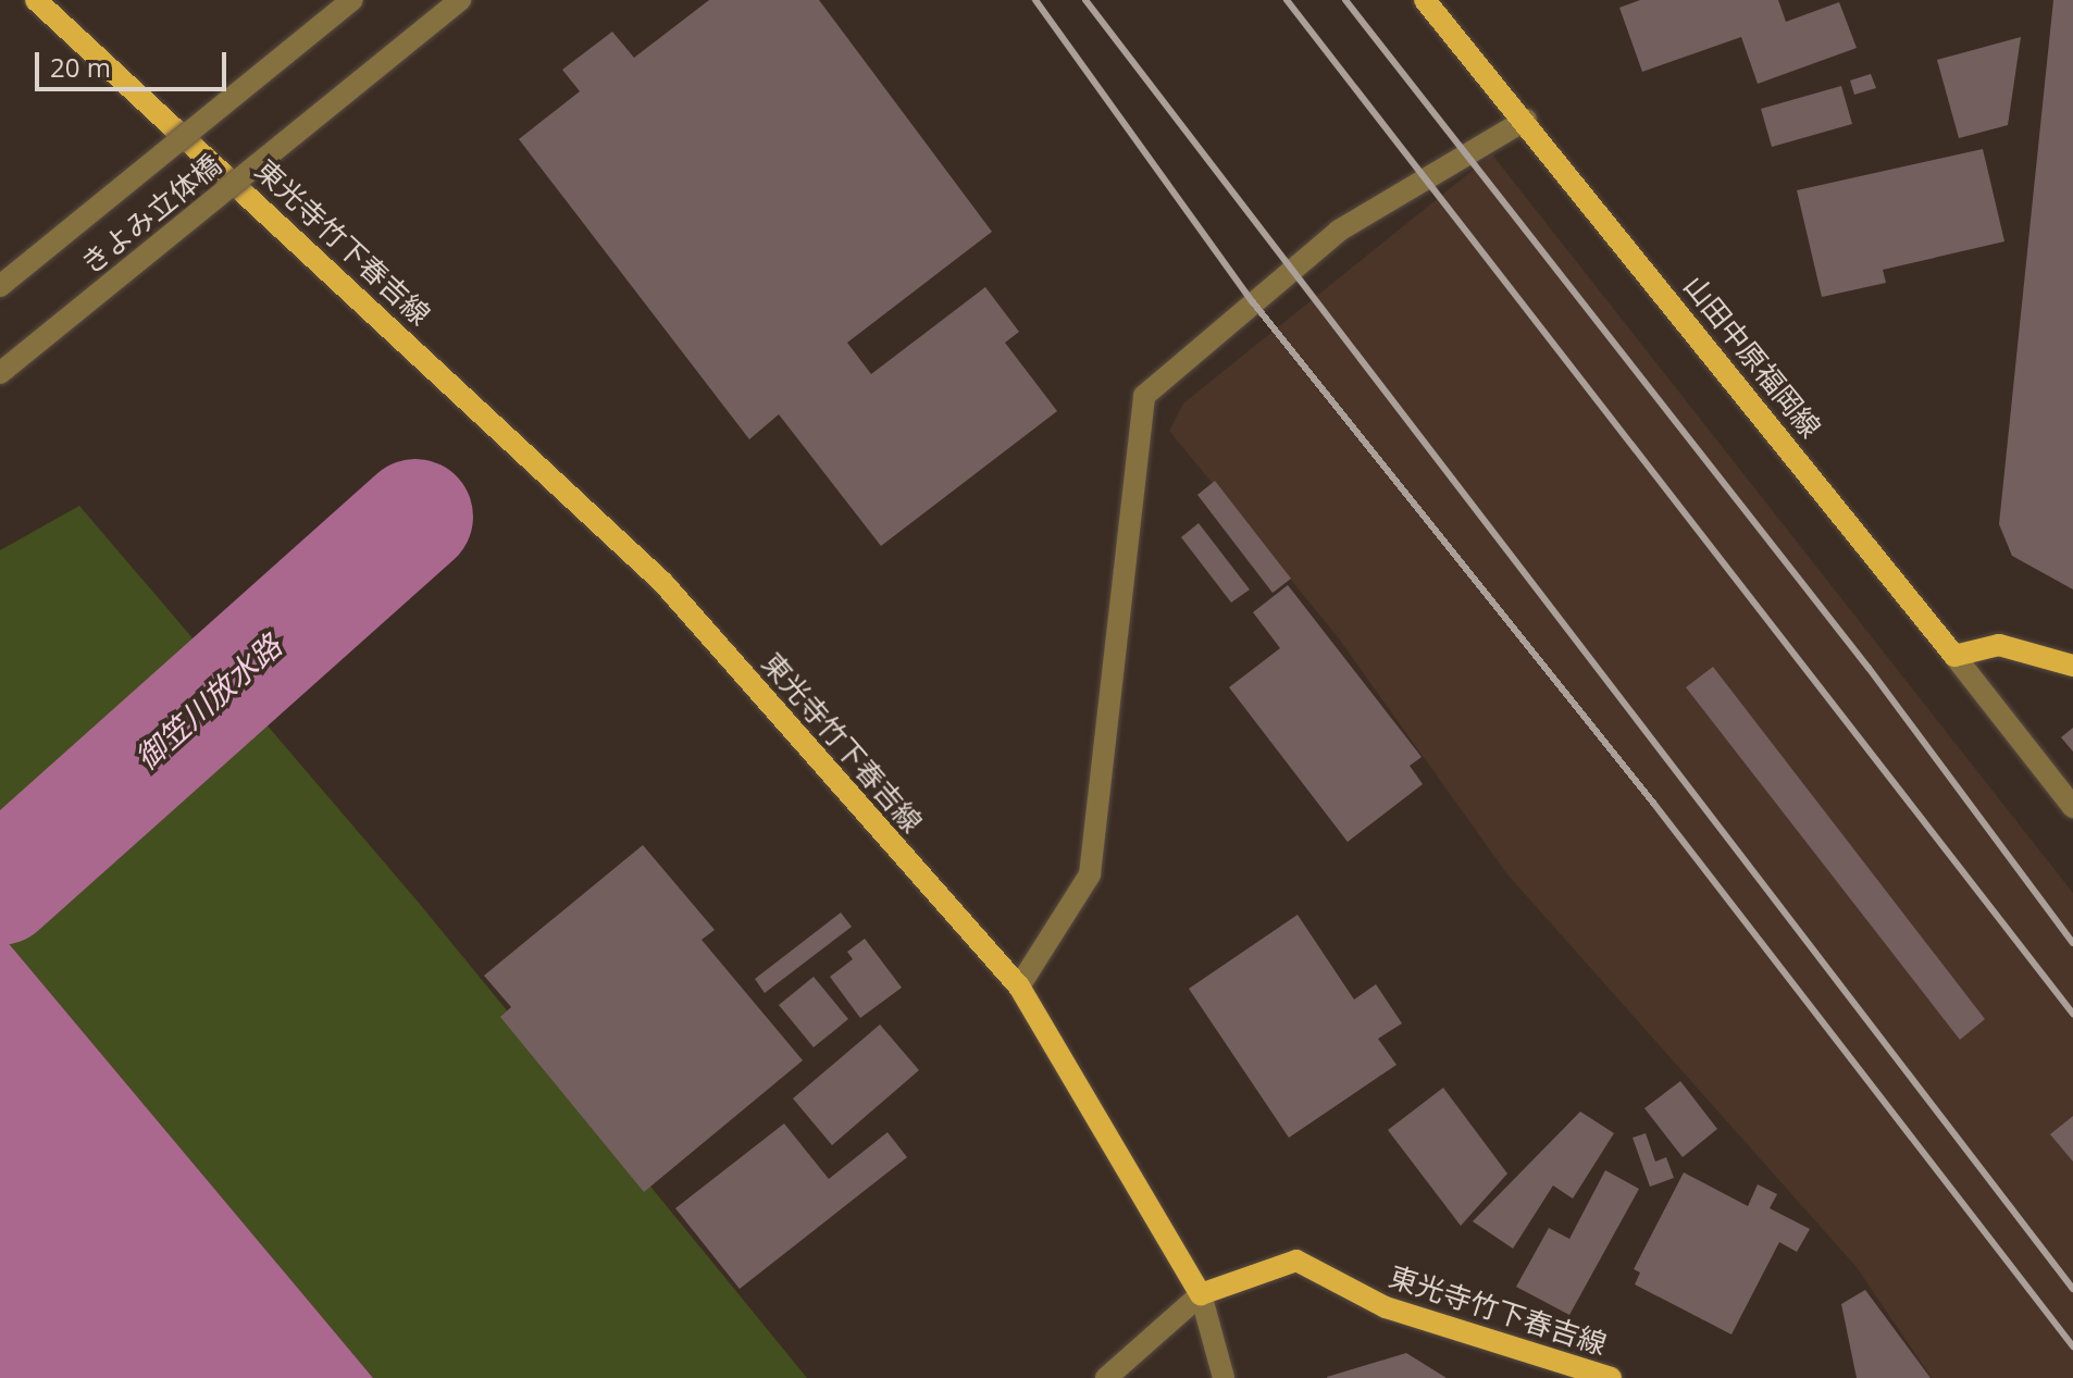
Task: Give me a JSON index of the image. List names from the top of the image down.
{
  "streets": {
    "main road": ["東光寺竹下春吉線", "山田中原福岡線"],
    "street": ["きよみ立体橋"]
  },
  "water": ["御笠川放水路"],
  "scale_bar": "20 m"
}
